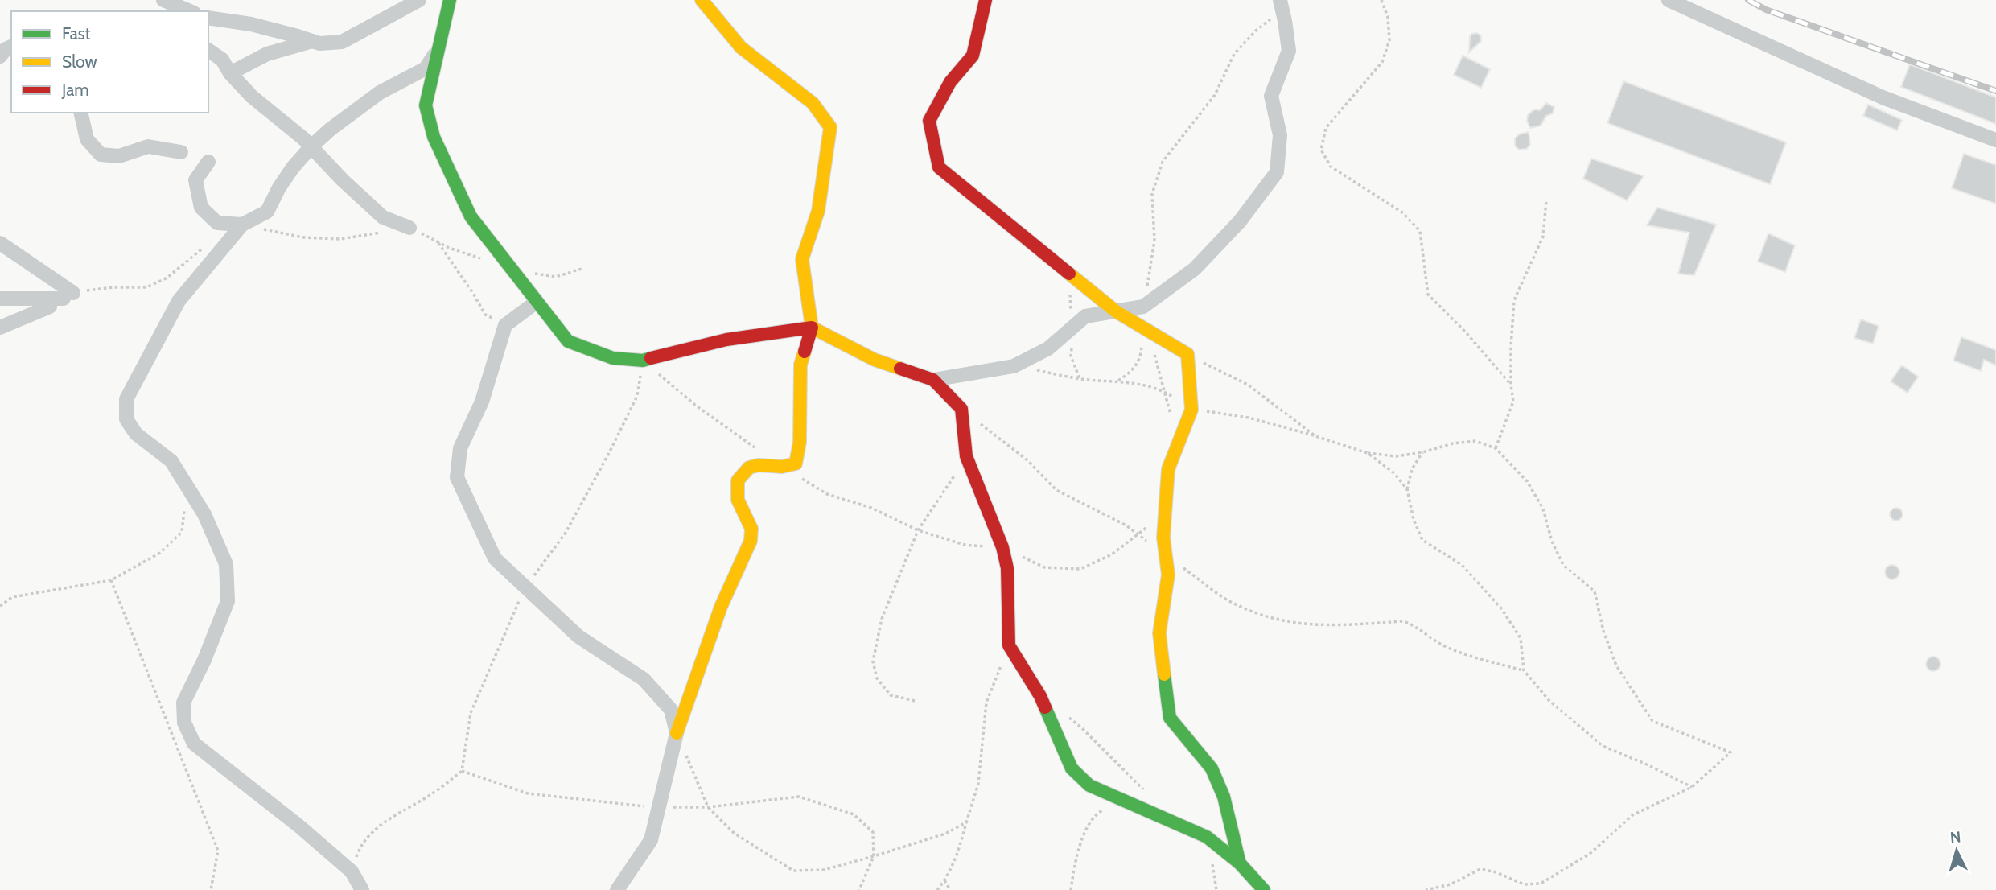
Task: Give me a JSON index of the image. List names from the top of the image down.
{
  "legend": ["Fast", "Slow", "Jam"],
  "north": "top"
}
